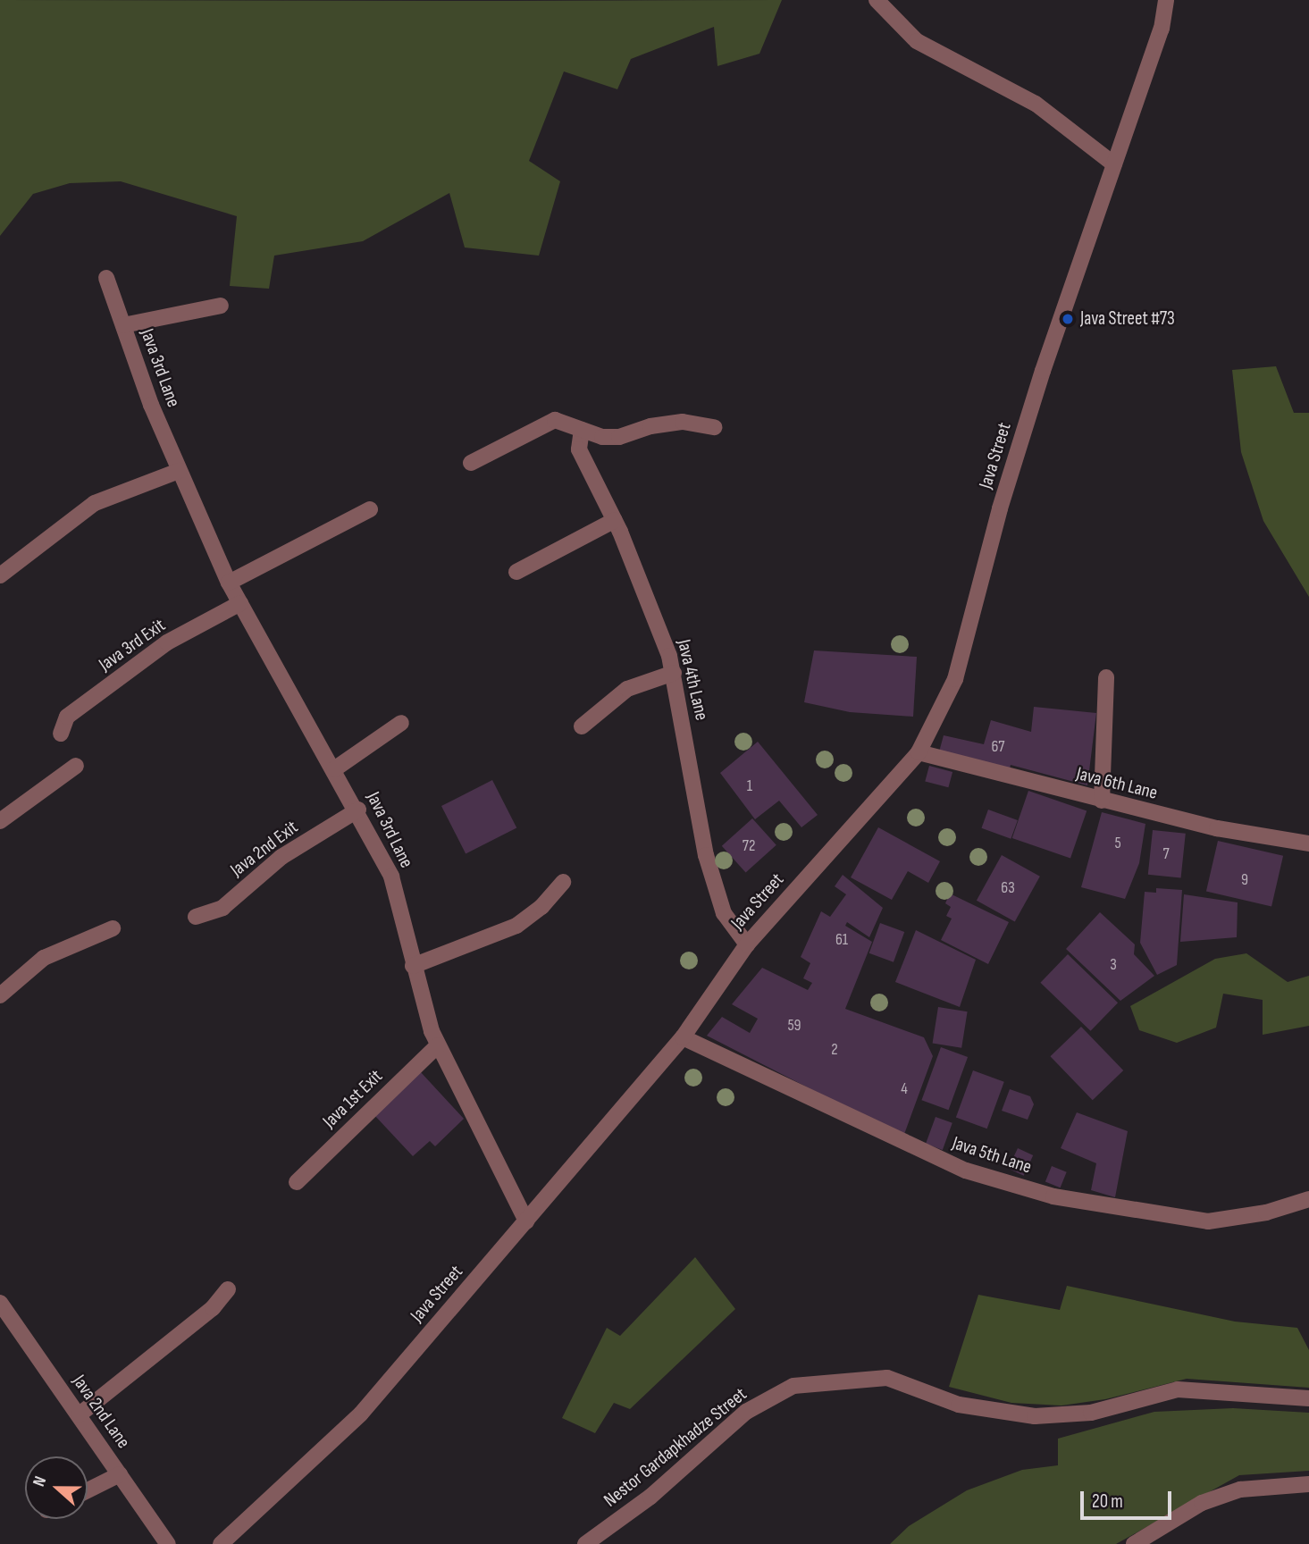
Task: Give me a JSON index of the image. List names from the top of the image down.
{
  "streets": {
    "street": [
      "Java 3rd Lane",
      "Java Street",
      "Java 3rd Exit",
      "Java 4th Lane",
      "Java 6th Lane",
      "Java 2nd Exit",
      "Java 1st Exit",
      "Java 5th Lane",
      "Java 2nd Lane",
      "Nestor Gardapkhadze Street"
    ]
  },
  "crossings": [
    ["Java 3rd Lane", "Java Street"],
    ["Java 3rd Lane", "Java 3rd Exit"],
    ["Java 3rd Lane", "Java 2nd Exit"],
    ["Java 3rd Lane", "Java 1st Exit"],
    ["Java Street", "Java 4th Lane"],
    ["Java Street", "Java 6th Lane"],
    ["Java Street", "Java 5th Lane"]
  ],
  "places": ["Java Street #73"],
  "house_numbers": [
    "67",
    "1",
    "5",
    "72",
    "7",
    "9",
    "63",
    "61",
    "3",
    "59",
    "2",
    "4"
  ],
  "scale_bar": "20 m",
  "north": "left"
}
